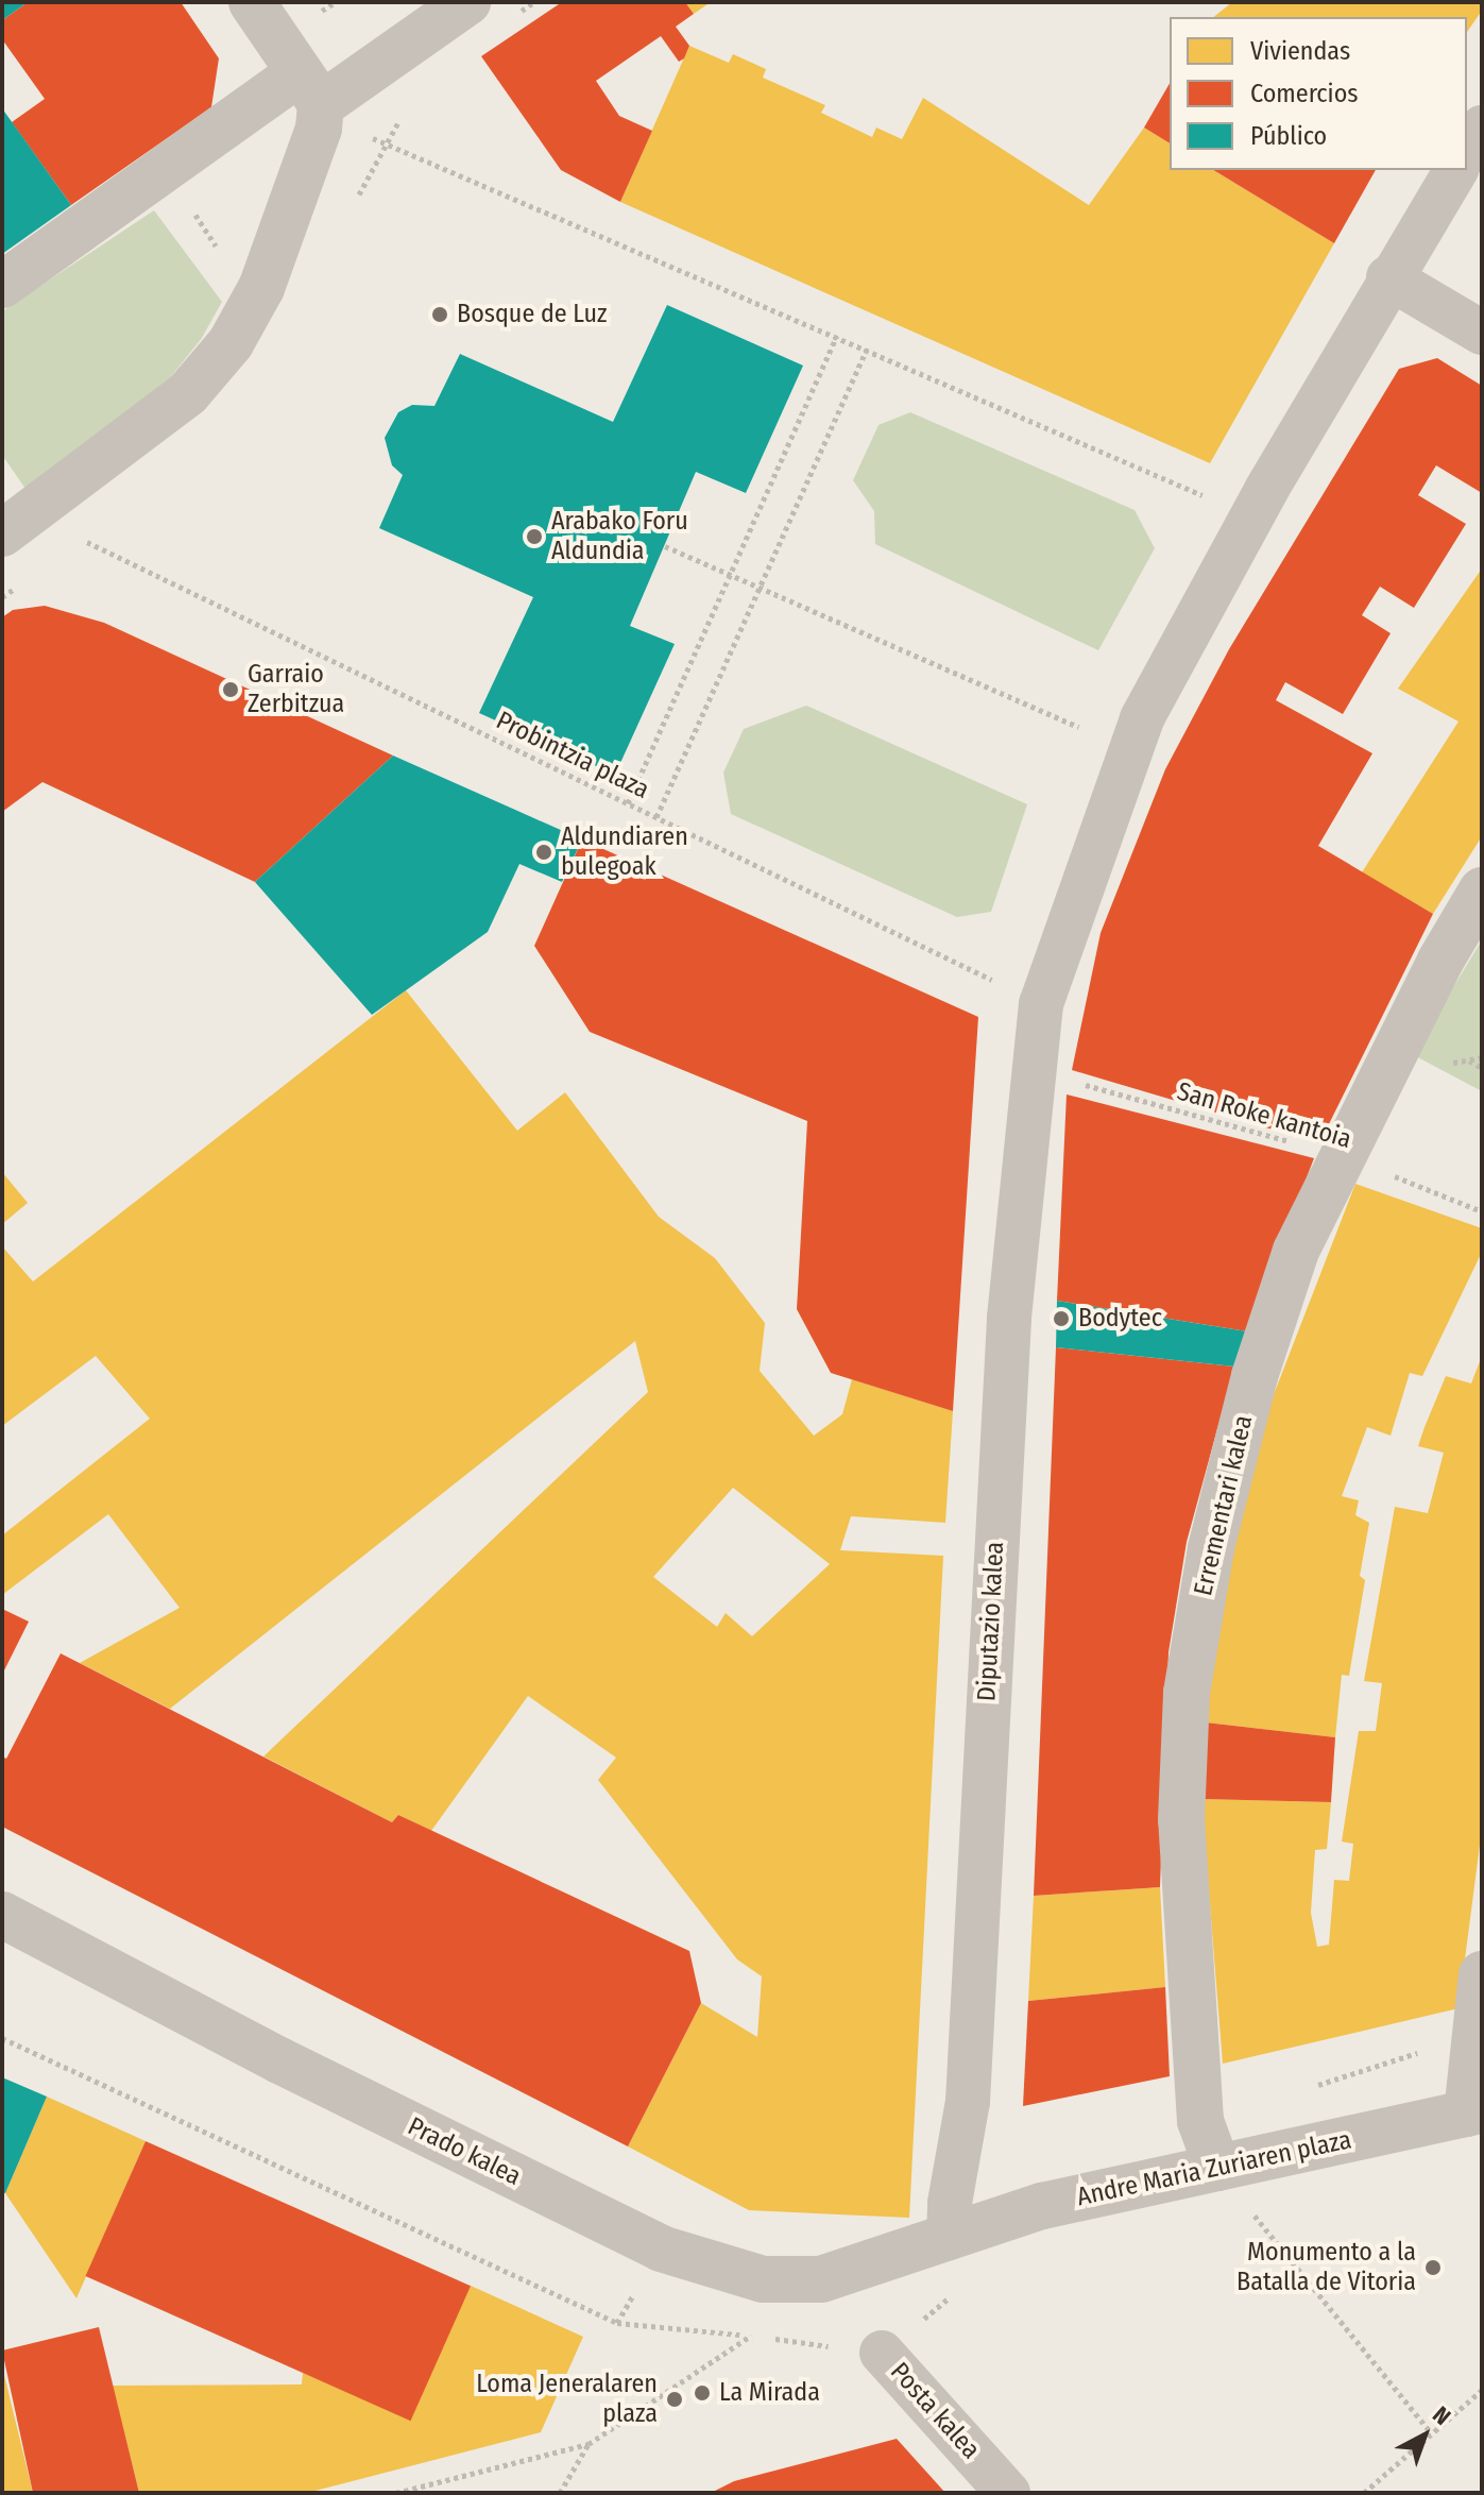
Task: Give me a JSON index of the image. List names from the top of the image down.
{
  "streets": {
    "street": [
      "Errementari kalea",
      "Diputazio kalea",
      "Prado kalea",
      "Andre Maria Zuriaren plaza",
      "Posta kalea"
    ],
    "path": ["Probintzia plaza", "San Roke kantoia"]
  },
  "crossings": [
    ["Probintzia plaza", "San Roke kantoia"],
    ["Probintzia plaza", "Diputazio kalea"],
    ["San Roke kantoia", "Errementari kalea"],
    ["San Roke kantoia", "Diputazio kalea"],
    ["Errementari kalea", "Andre Maria Zuriaren plaza"],
    ["Diputazio kalea", "Prado kalea"],
    ["Diputazio kalea", "Andre Maria Zuriaren plaza"],
    ["Prado kalea", "Andre Maria Zuriaren plaza"]
  ],
  "places": [
    "Bosque de Luz",
    "Arabako Foru Aldundia",
    "Garraio Zerbitzua",
    "Aldundiaren bulegoak",
    "Bodytec",
    "Monumento a la Batalla de Vitoria",
    "La Mirada",
    "Loma Jeneralaren plaza"
  ],
  "legend": ["Viviendas", "Comercios", "Público"],
  "north": "top right"
}
